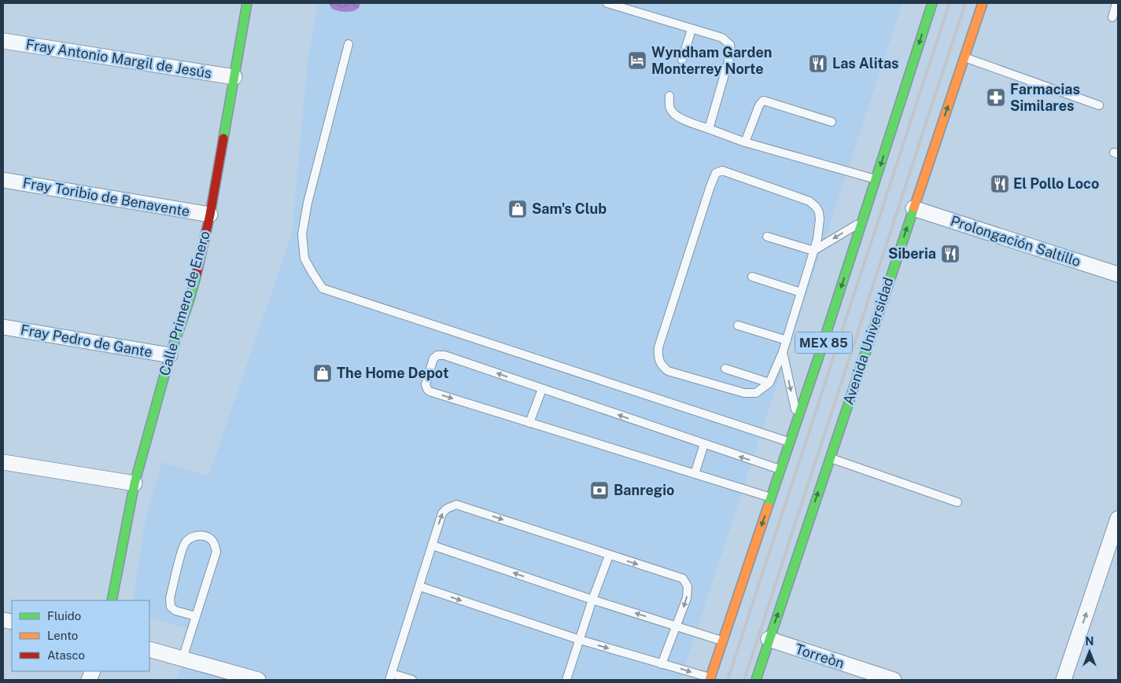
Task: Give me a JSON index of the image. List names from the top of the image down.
{
  "streets": {
    "main road": ["Calle Primero de Enero", "Avenida Universidad", "MEX 85"],
    "street": [
      "Fray Antonio Margil de Jesús",
      "Fray Toribio de Benavente",
      "Prolongación Saltillo",
      "Fray Pedro de Gante",
      "Torreòn"
    ]
  },
  "crossings": [
    ["Fray Antonio Margil de Jesús", "Calle Primero de Enero"],
    ["Fray Toribio de Benavente", "Calle Primero de Enero"],
    ["Prolongación Saltillo", "Avenida Universidad"],
    ["Calle Primero de Enero", "Fray Pedro de Gante"],
    ["Avenida Universidad", "Torreòn"]
  ],
  "places": {
    "hotel": ["Wyndham Garden Monterrey Norte"],
    "restaurant": ["Las Alitas", "El Pollo Loco", "Siberia"],
    "pharmacy": ["Farmacias Similares"],
    "shop": ["Sam's Club", "The Home Depot"],
    "bank": ["Banregio"]
  },
  "legend": ["Fluido", "Lento", "Atasco"],
  "north": "top"
}
